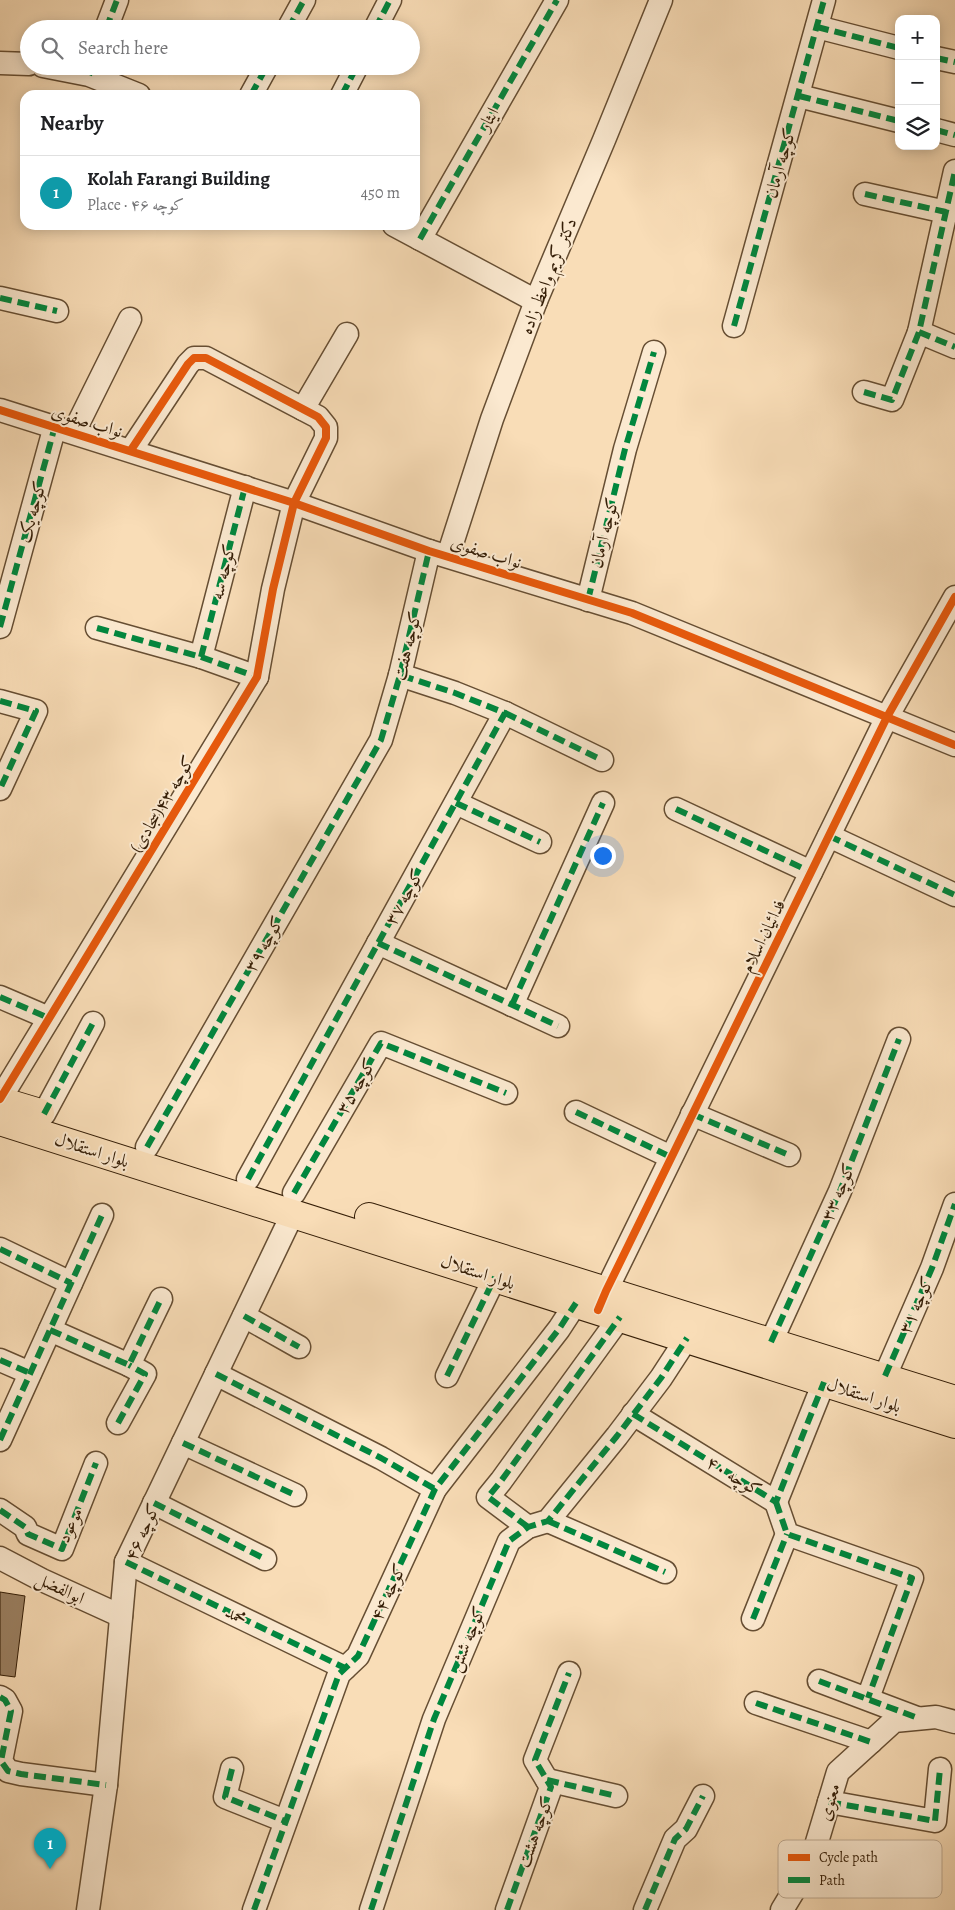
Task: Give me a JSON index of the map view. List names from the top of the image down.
{
  "streets": {
    "main road": ["بلوار استقلال"],
    "street": [
      "ایثار",
      "کوچه آرمان",
      "دکتر کریم واعظ زاده",
      "نواب صفوی",
      "کوچه یک",
      "کوچه سه",
      "کوچه هفت",
      "کوچه ۴۳(سجادی)",
      "کوچه ۳۷",
      "فدائیان اسلام",
      "کوچه ۳۹",
      "کوچه ۳۵",
      "کوچه ۳۳",
      "کوچه ۳۱",
      "کوچه ۴۰",
      "موعود",
      "کوچه ۴۶",
      "ابوالفضل",
      "کوچه ۴۴",
      "محمد",
      "کوچه شش",
      "معنوی",
      "کوچه هشت"
    ]
  },
  "crossings": [
    ["کوچه آرمان", "نواب صفوی"],
    ["دکتر کریم واعظ زاده", "نواب صفوی"],
    ["دکتر کریم واعظ زاده", "کوچه هفت"],
    ["نواب صفوی", "کوچه یک"],
    ["نواب صفوی", "کوچه سه"],
    ["نواب صفوی", "کوچه هفت"],
    ["نواب صفوی", "کوچه ۴۳(سجادی)"],
    ["نواب صفوی", "فدائیان اسلام"],
    ["کوچه هفت", "کوچه ۳۹"],
    ["کوچه ۴۳(سجادی)", "بلوار استقلال"],
    ["کوچه ۳۷", "بلوار استقلال"],
    ["فدائیان اسلام", "بلوار استقلال"],
    ["فدائیان اسلام", "کوچه ۴۴"],
    ["کوچه ۳۹", "بلوار استقلال"],
    ["کوچه ۳۵", "بلوار استقلال"],
    ["کوچه ۳۵", "کوچه ۴۶"],
    ["بلوار استقلال", "کوچه ۳۳"],
    ["بلوار استقلال", "کوچه ۳۱"],
    ["بلوار استقلال", "کوچه ۴۰"],
    ["بلوار استقلال", "کوچه ۴۶"],
    ["بلوار استقلال", "کوچه ۴۴"],
    ["بلوار استقلال", "کوچه شش"],
    ["کوچه ۴۰", "کوچه شش"],
    ["کوچه ۴۶", "ابوالفضل"],
    ["کوچه ۴۶", "محمد"],
    ["کوچه ۴۴", "محمد"]
  ],
  "legend": ["Cycle path", "Path"],
  "page": {
    "map_buttons": ["+", "−"],
    "search": "Search here",
    "heading": "Nearby",
    "list": [
      {
        "mark": "1",
        "name": "Kolah Farangi Building",
        "note": "Place · کوچه ۴۶",
        "value": "450 m"
      }
    ],
    "pins": "1"
  }
}
